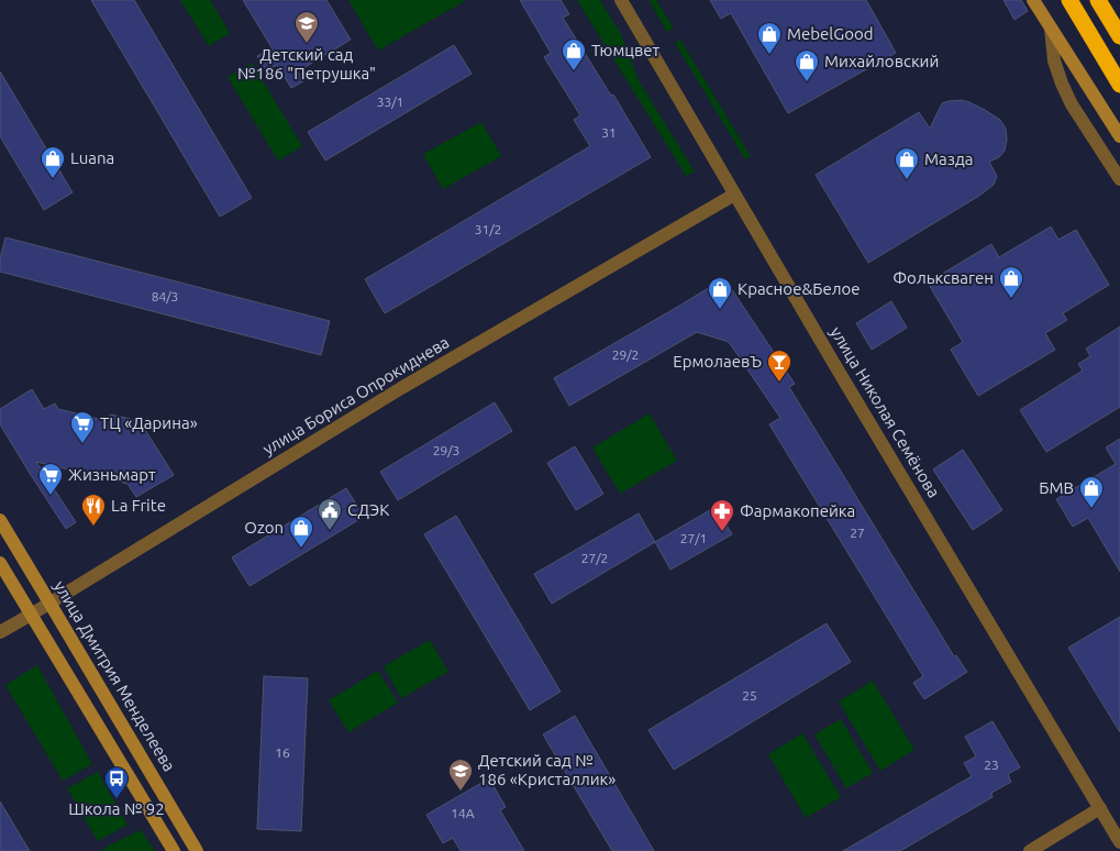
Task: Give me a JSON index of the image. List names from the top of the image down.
{
  "streets": {
    "street": ["улица Бориса Опрокиднева", "улица Николая Семёнова", "улица Дмитрия Менделеева"]
  },
  "crossings": [
    ["улица Бориса Опрокиднева", "улица Николая Семёнова"],
    ["улица Бориса Опрокиднева", "улица Дмитрия Менделеева"]
  ],
  "places": {
    "school or university": ["Детский сад №186 \"Петрушка\"", "Детский сад № 186 «Кристаллик»"],
    "shop": [
      "MebelGood",
      "Тюмцвет",
      "Михайловский",
      "Luana",
      "Мазда",
      "Фольксваген",
      "Красное&Белое",
      "БМВ",
      "Ozon"
    ],
    "bar": ["ЕрмолаевЪ"],
    "supermarket": ["ТЦ «Дарина»", "Жизньмарт"],
    "restaurant": ["La Frite"],
    "public building": ["СДЭК"],
    "pharmacy": ["Фармакопейка"],
    "bus stop": ["Школа № 92"]
  },
  "house_numbers": [
    "33/1",
    "31",
    "31/2",
    "84/3",
    "29/2",
    "29/3",
    "27",
    "27/1",
    "27/2",
    "25",
    "16",
    "23",
    "14А"
  ]
}
